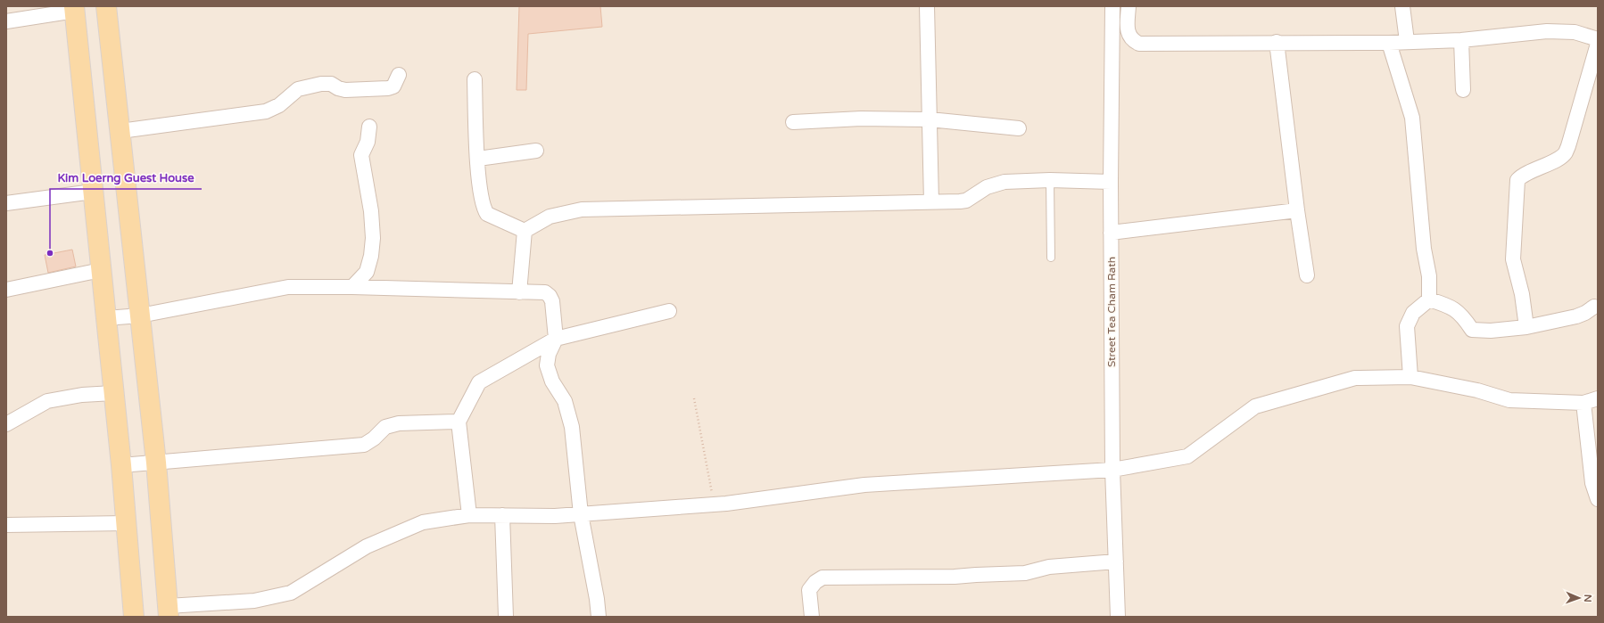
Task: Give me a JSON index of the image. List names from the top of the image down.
{
  "streets": {
    "street": ["Street Tea Cham Rath"]
  },
  "places": ["Kim Loerng Guest House"],
  "north": "right"
}
